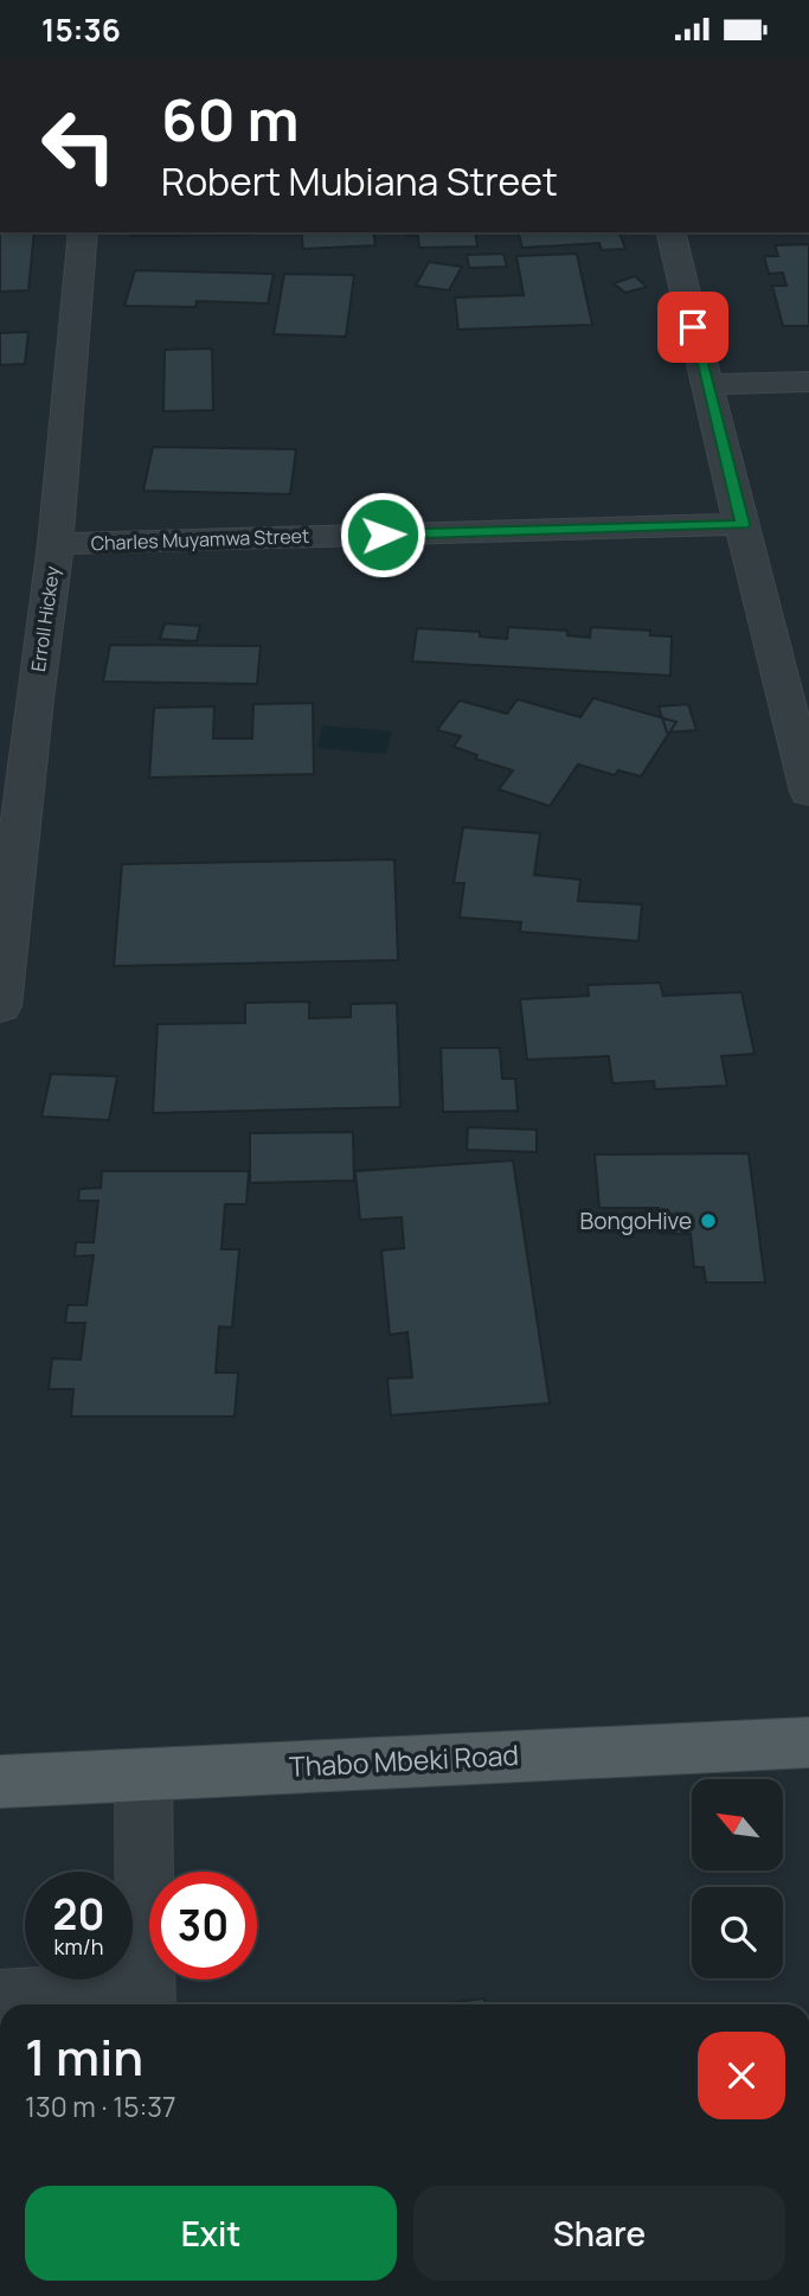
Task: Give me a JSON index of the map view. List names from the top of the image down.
{
  "streets": {
    "main road": ["Thabo Mbeki Road"],
    "street": ["Charles Muyamwa Street", "Erroll Hickey"]
  },
  "crossings": [
    ["Charles Muyamwa Street", "Erroll Hickey"]
  ],
  "places": ["BongoHive"],
  "north": "top left",
  "page": {
    "status": "15:36",
    "turn": ["60 m", "Robert Mubiana Street"],
    "speed": "20 km/h",
    "limit": "30",
    "heading": ["1 min", "130 m · 15:37"],
    "buttons": ["Exit", "Share"]
  }
}
